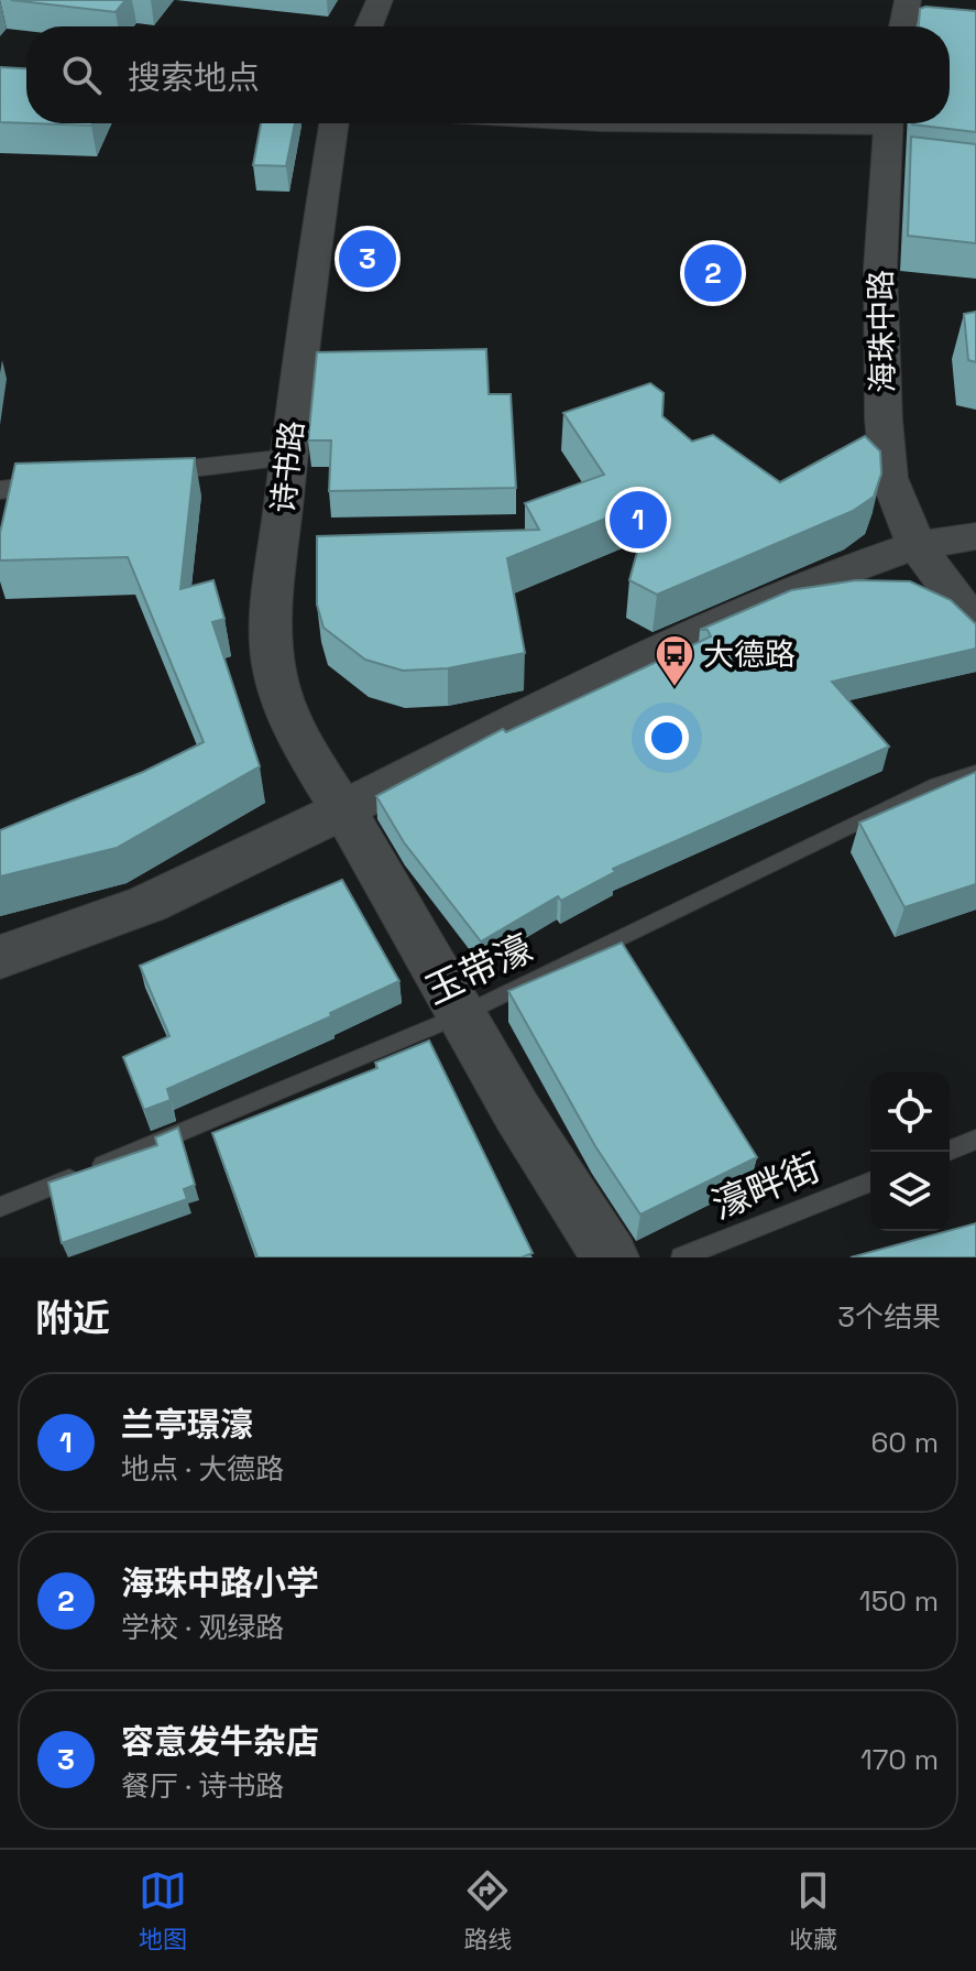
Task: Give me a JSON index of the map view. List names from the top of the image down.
{
  "streets": {
    "street": ["海珠中路", "诗书路"],
    "lane": ["玉带濠", "濠畔街"]
  },
  "crossings": [
    ["诗书路", "玉带濠"]
  ],
  "places": {
    "bus stop": ["大德路"]
  },
  "page": {
    "search": "搜索地点",
    "pins": ["3", "2", "1"],
    "heading": ["附近", "3个结果"],
    "list": [
      {
        "mark": "1",
        "name": "兰亭璟濠",
        "note": "地点 · 大德路",
        "value": "60 m"
      },
      {
        "mark": "2",
        "name": "海珠中路小学",
        "note": "学校 · 观绿路",
        "value": "150 m"
      },
      {
        "mark": "3",
        "name": "容意发牛杂店",
        "note": "餐厅 · 诗书路",
        "value": "170 m"
      }
    ],
    "nav": ["地图", "路线", "收藏"]
  }
}
